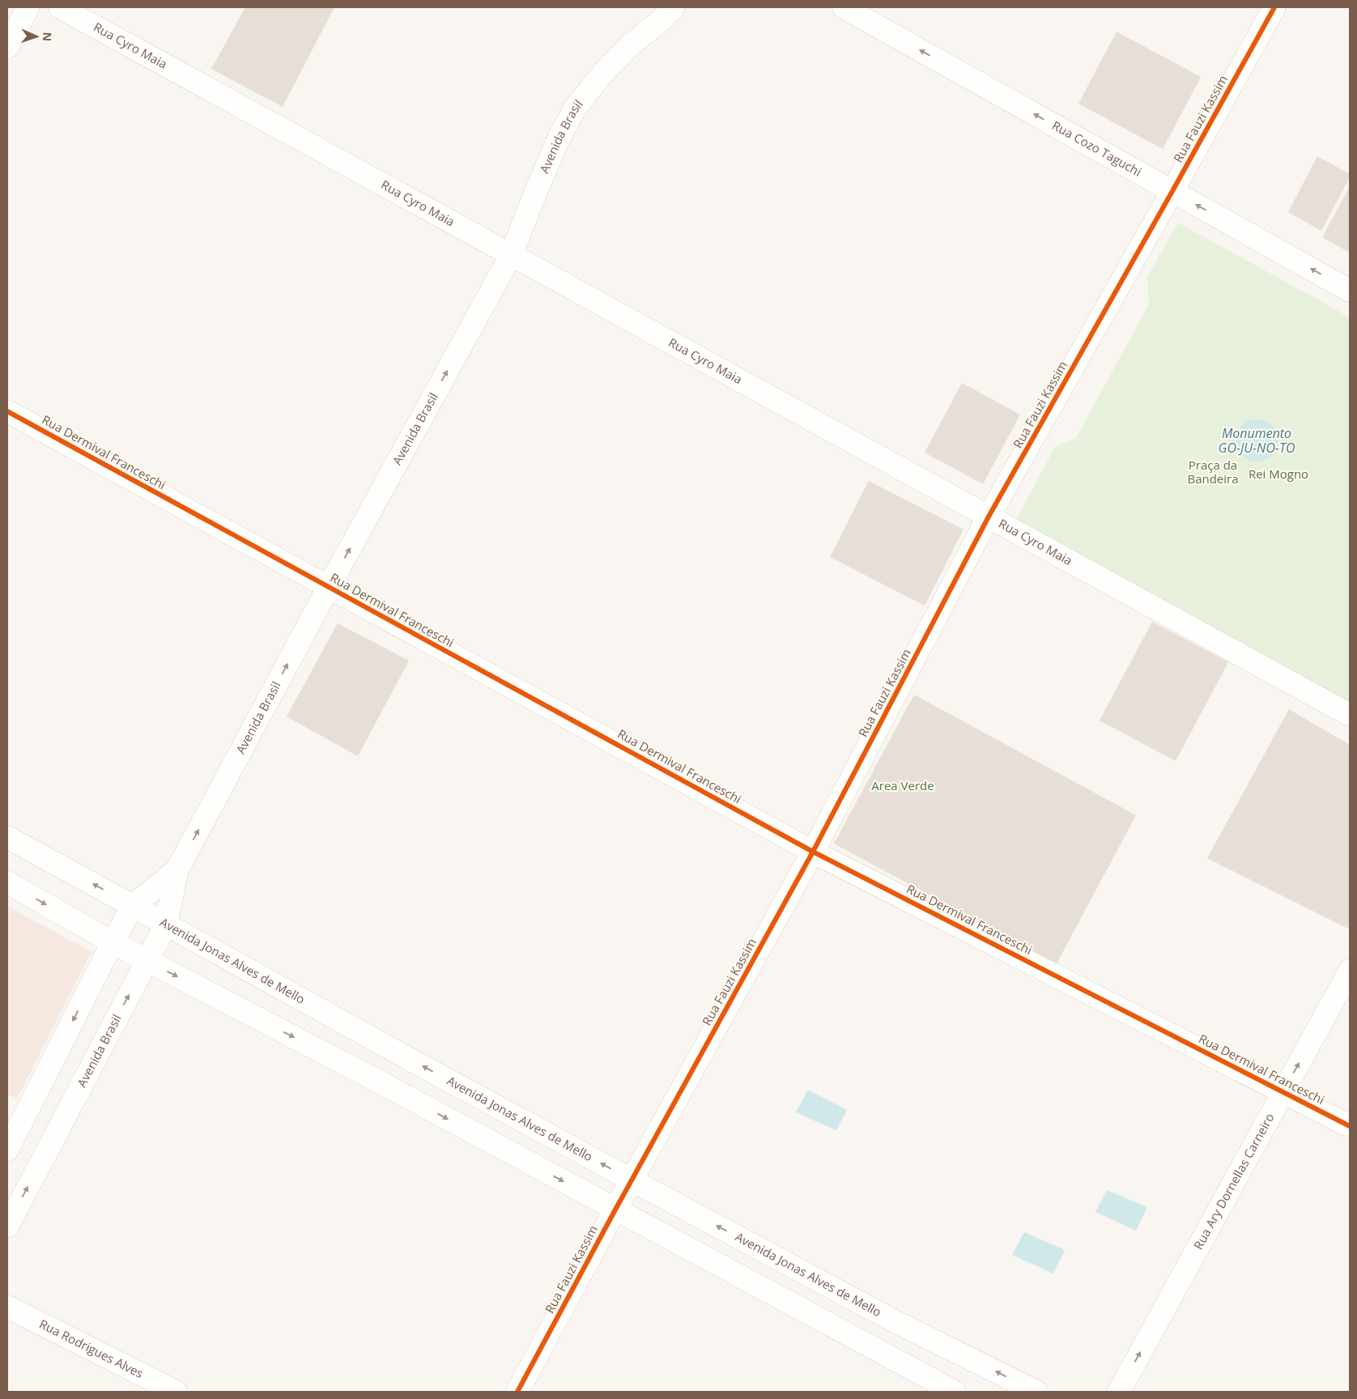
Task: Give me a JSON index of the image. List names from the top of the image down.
{
  "streets": {
    "street": [
      "Rua Cyro Maia",
      "Rua Fauzi Kassim",
      "Avenida Brasil",
      "Rua Cozo Taguchi",
      "Rua Dermival Franceschi",
      "Avenida Jonas Alves de Mello",
      "Rua Ary Dornellas Carneiro",
      "Rua Rodrigues Alves"
    ]
  },
  "crossings": [
    ["Rua Cyro Maia", "Rua Fauzi Kassim"],
    ["Rua Cyro Maia", "Avenida Brasil"],
    ["Rua Fauzi Kassim", "Rua Cozo Taguchi"],
    ["Rua Fauzi Kassim", "Rua Dermival Franceschi"],
    ["Rua Fauzi Kassim", "Avenida Jonas Alves de Mello"],
    ["Avenida Brasil", "Rua Dermival Franceschi"],
    ["Avenida Brasil", "Avenida Jonas Alves de Mello"],
    ["Rua Dermival Franceschi", "Rua Ary Dornellas Carneiro"]
  ],
  "one_way": ["Rua Cozo Taguchi", "Rua Ary Dornellas Carneiro"],
  "water": ["Monumento GO-JU-NO-TO"],
  "parks": ["Praça da Bandeira", "Rei Mogno", "Area Verde"],
  "north": "right"
}
